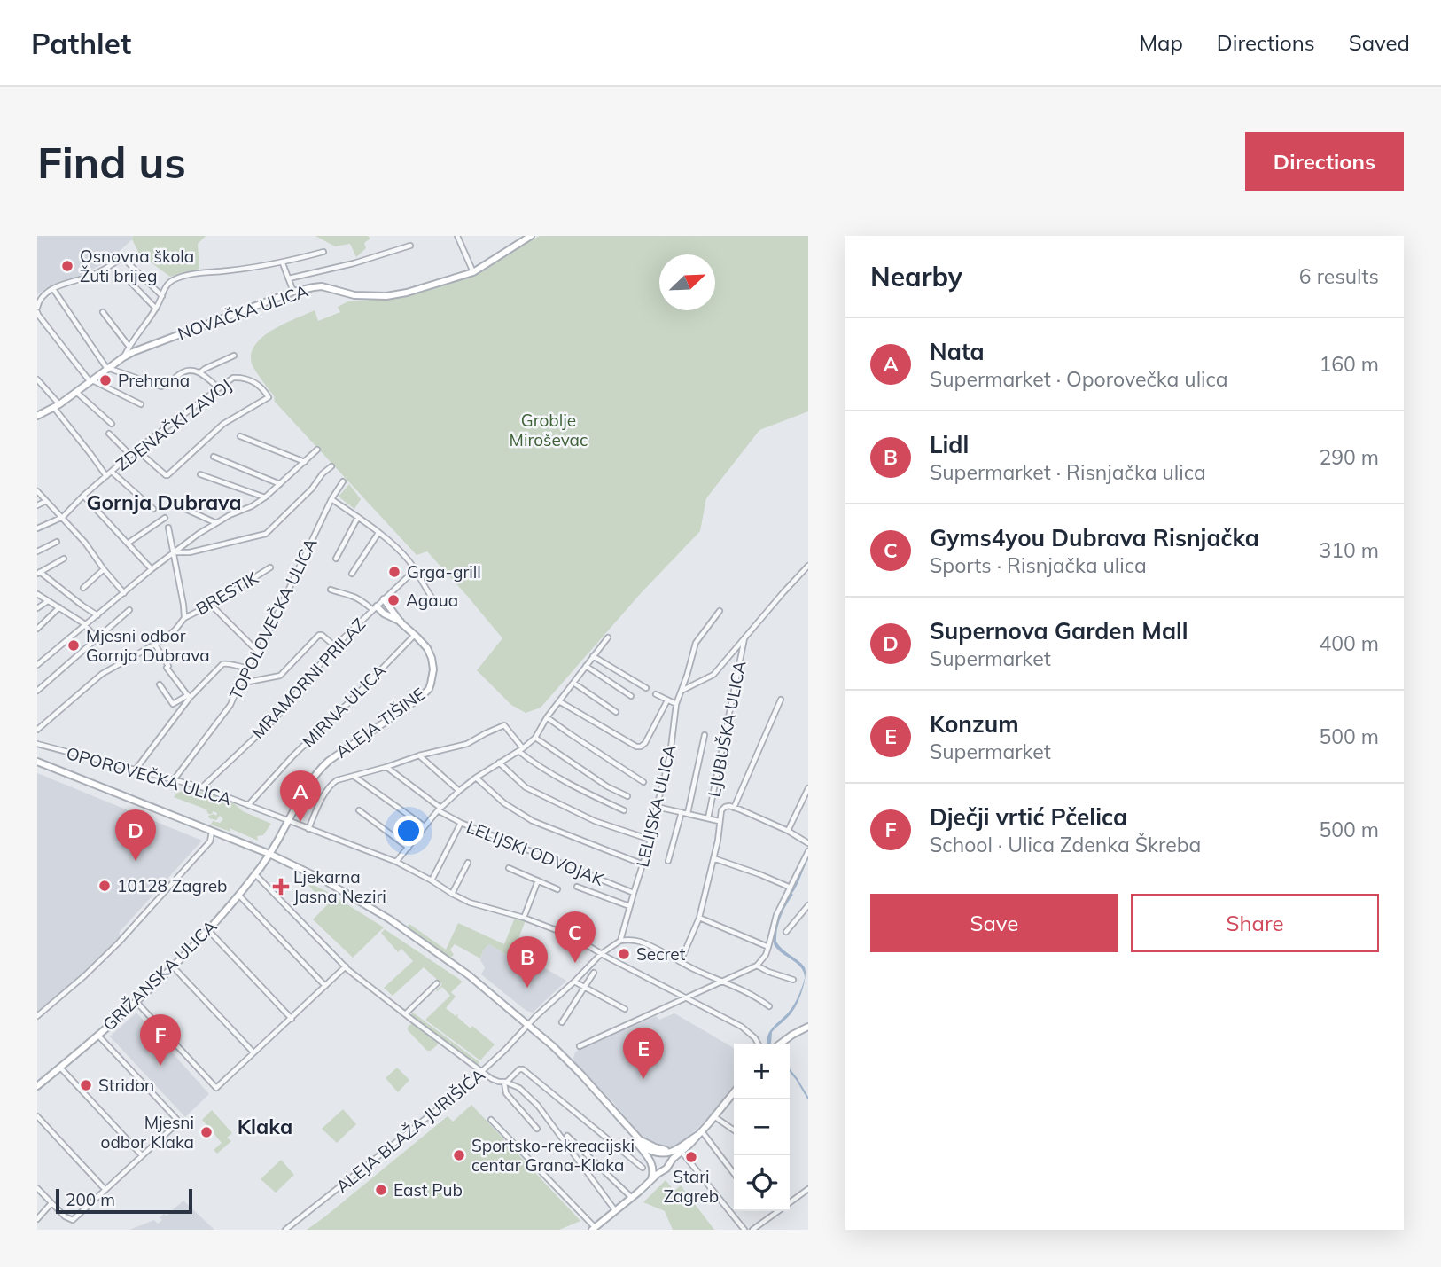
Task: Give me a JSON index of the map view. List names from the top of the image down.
{
  "streets": {
    "street": [
      "NOVAČKA ULICA",
      "ZDENAČKI ZAVOJ",
      "BRESTIK",
      "TOPOLOVEČKA ULICA",
      "MRAMORNI PRILAZ",
      "MIRNA ULICA",
      "ALEJA TIŠINE",
      "LJUBUŠKA ULICA",
      "OPOROVEČKA ULICA",
      "LELIJSKA ULICA",
      "LELIJSKI ODVOJAK",
      "GRIŽANSKA ULICA",
      "ALEJA BLAŽA JURIŠIĆA"
    ]
  },
  "crossings": [
    ["TOPOLOVEČKA ULICA", "OPOROVEČKA ULICA"],
    ["MRAMORNI PRILAZ", "ALEJA TIŠINE"],
    ["MRAMORNI PRILAZ", "OPOROVEČKA ULICA"],
    ["MIRNA ULICA", "ALEJA TIŠINE"],
    ["MIRNA ULICA", "OPOROVEČKA ULICA"],
    ["ALEJA TIŠINE", "OPOROVEČKA ULICA"],
    ["ALEJA TIŠINE", "GRIŽANSKA ULICA"],
    ["OPOROVEČKA ULICA", "ALEJA BLAŽA JURIŠIĆA"],
    ["LELIJSKA ULICA", "LELIJSKI ODVOJAK"]
  ],
  "districts": ["Gornja Dubrava", "Klaka"],
  "parks": ["Groblje Miroševac"],
  "places": {
    "other": [
      "Osnovna škola Žuti brijeg",
      "Prehrana",
      "Grga-grill",
      "Agaua",
      "Mjesni odbor Gornja Dubrava",
      "10128 Zagreb",
      "Secret",
      "Stridon",
      "Mjesni odbor Klaka",
      "Sportsko-rekreacijski centar Grana-Klaka",
      "Stari Zagreb",
      "East Pub"
    ],
    "health": ["Ljekarna Jasna Neziri"]
  },
  "scale_bar": "200 m",
  "north": "top right",
  "page": {
    "header": "Pathlet",
    "nav": ["Map", "Directions", "Saved"],
    "buttons": [
      "Directions",
      ["Save", "Share"]
    ],
    "title": "Find us",
    "heading": ["Nearby", "6 results"],
    "list": [
      {
        "mark": "A",
        "name": "Nata",
        "note": "Supermarket · Oporovečka ulica",
        "value": "160 m"
      },
      {
        "mark": "B",
        "name": "Lidl",
        "note": "Supermarket · Risnjačka ulica",
        "value": "290 m"
      },
      {
        "mark": "C",
        "name": "Gyms4you Dubrava Risnjačka",
        "note": "Sports · Risnjačka ulica",
        "value": "310 m"
      },
      {
        "mark": "D",
        "name": "Supernova Garden Mall",
        "note": "Supermarket",
        "value": "400 m"
      },
      {
        "mark": "E",
        "name": "Konzum",
        "note": "Supermarket",
        "value": "500 m"
      },
      {
        "mark": "F",
        "name": "Dječji vrtić Pčelica",
        "note": "School · Ulica Zdenka Škreba",
        "value": "500 m"
      }
    ],
    "pins": [
      "A",
      "D",
      "C",
      "B",
      "F",
      "E"
    ],
    "map_buttons": ["+", "−"],
    "scale": "200 m"
  }
}
